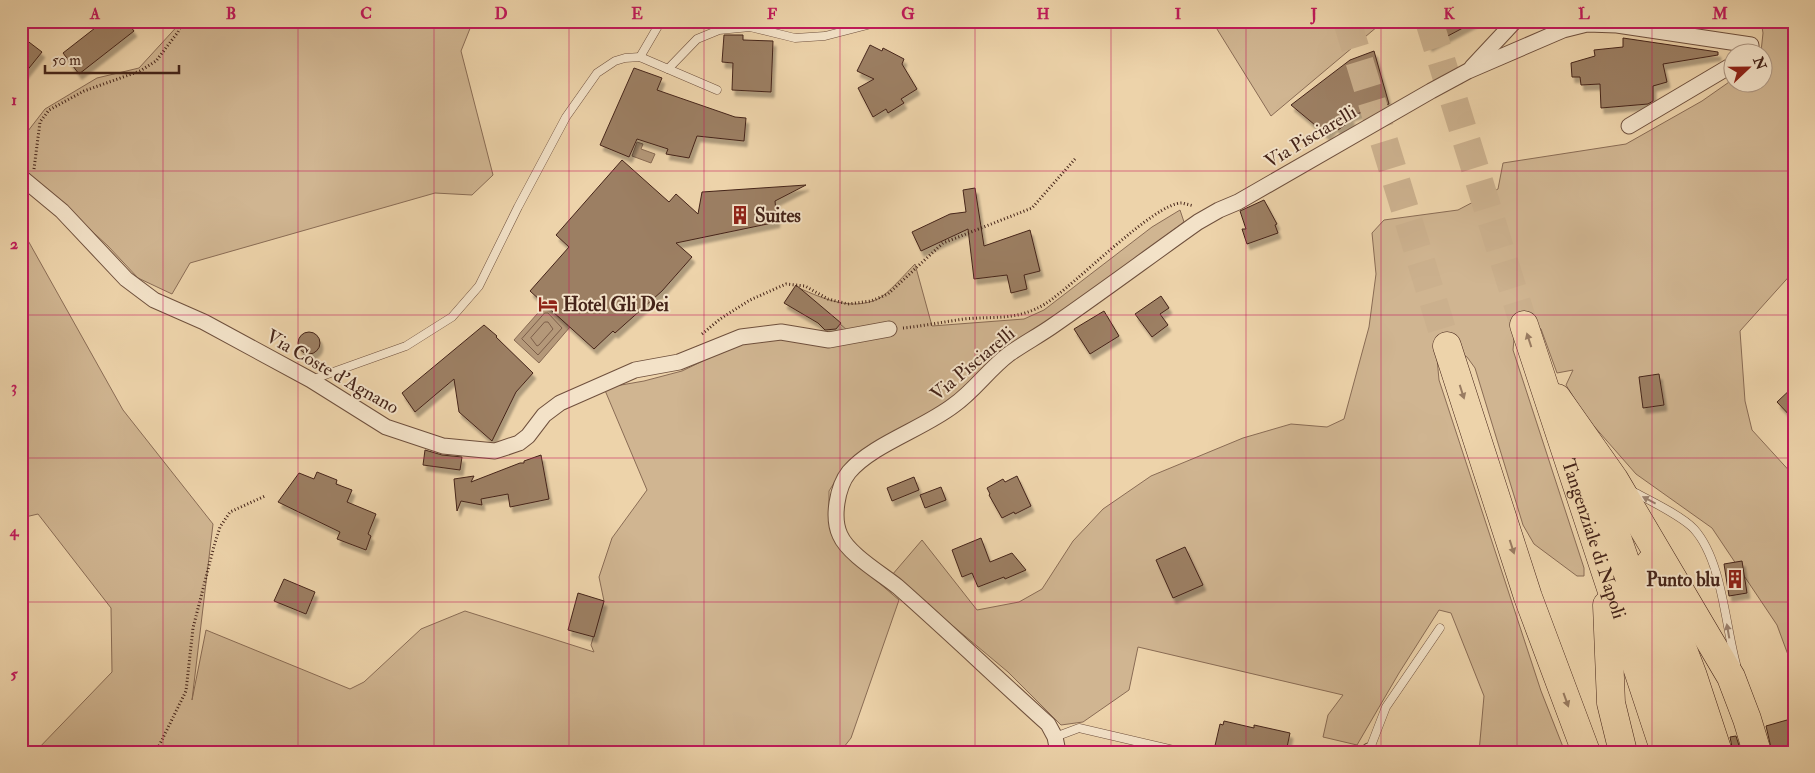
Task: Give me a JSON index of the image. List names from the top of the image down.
{
  "streets": {
    "highway": ["Tangenziale di Napoli"],
    "street": ["Via Pisciarelli", "Via Coste d'Agnano"]
  },
  "places": {
    "building": ["Suites", "Punto blu"],
    "hotel": ["Hotel Gli Dei"]
  },
  "scale_bar": "50 m",
  "north": "right",
  "grid": {
    "columns": [
      "A",
      "B",
      "C",
      "D",
      "E",
      "F",
      "G",
      "H",
      "I",
      "J",
      "K",
      "L",
      "M"
    ],
    "rows": [
      "1",
      "2",
      "3",
      "4",
      "5"
    ]
  }
}
